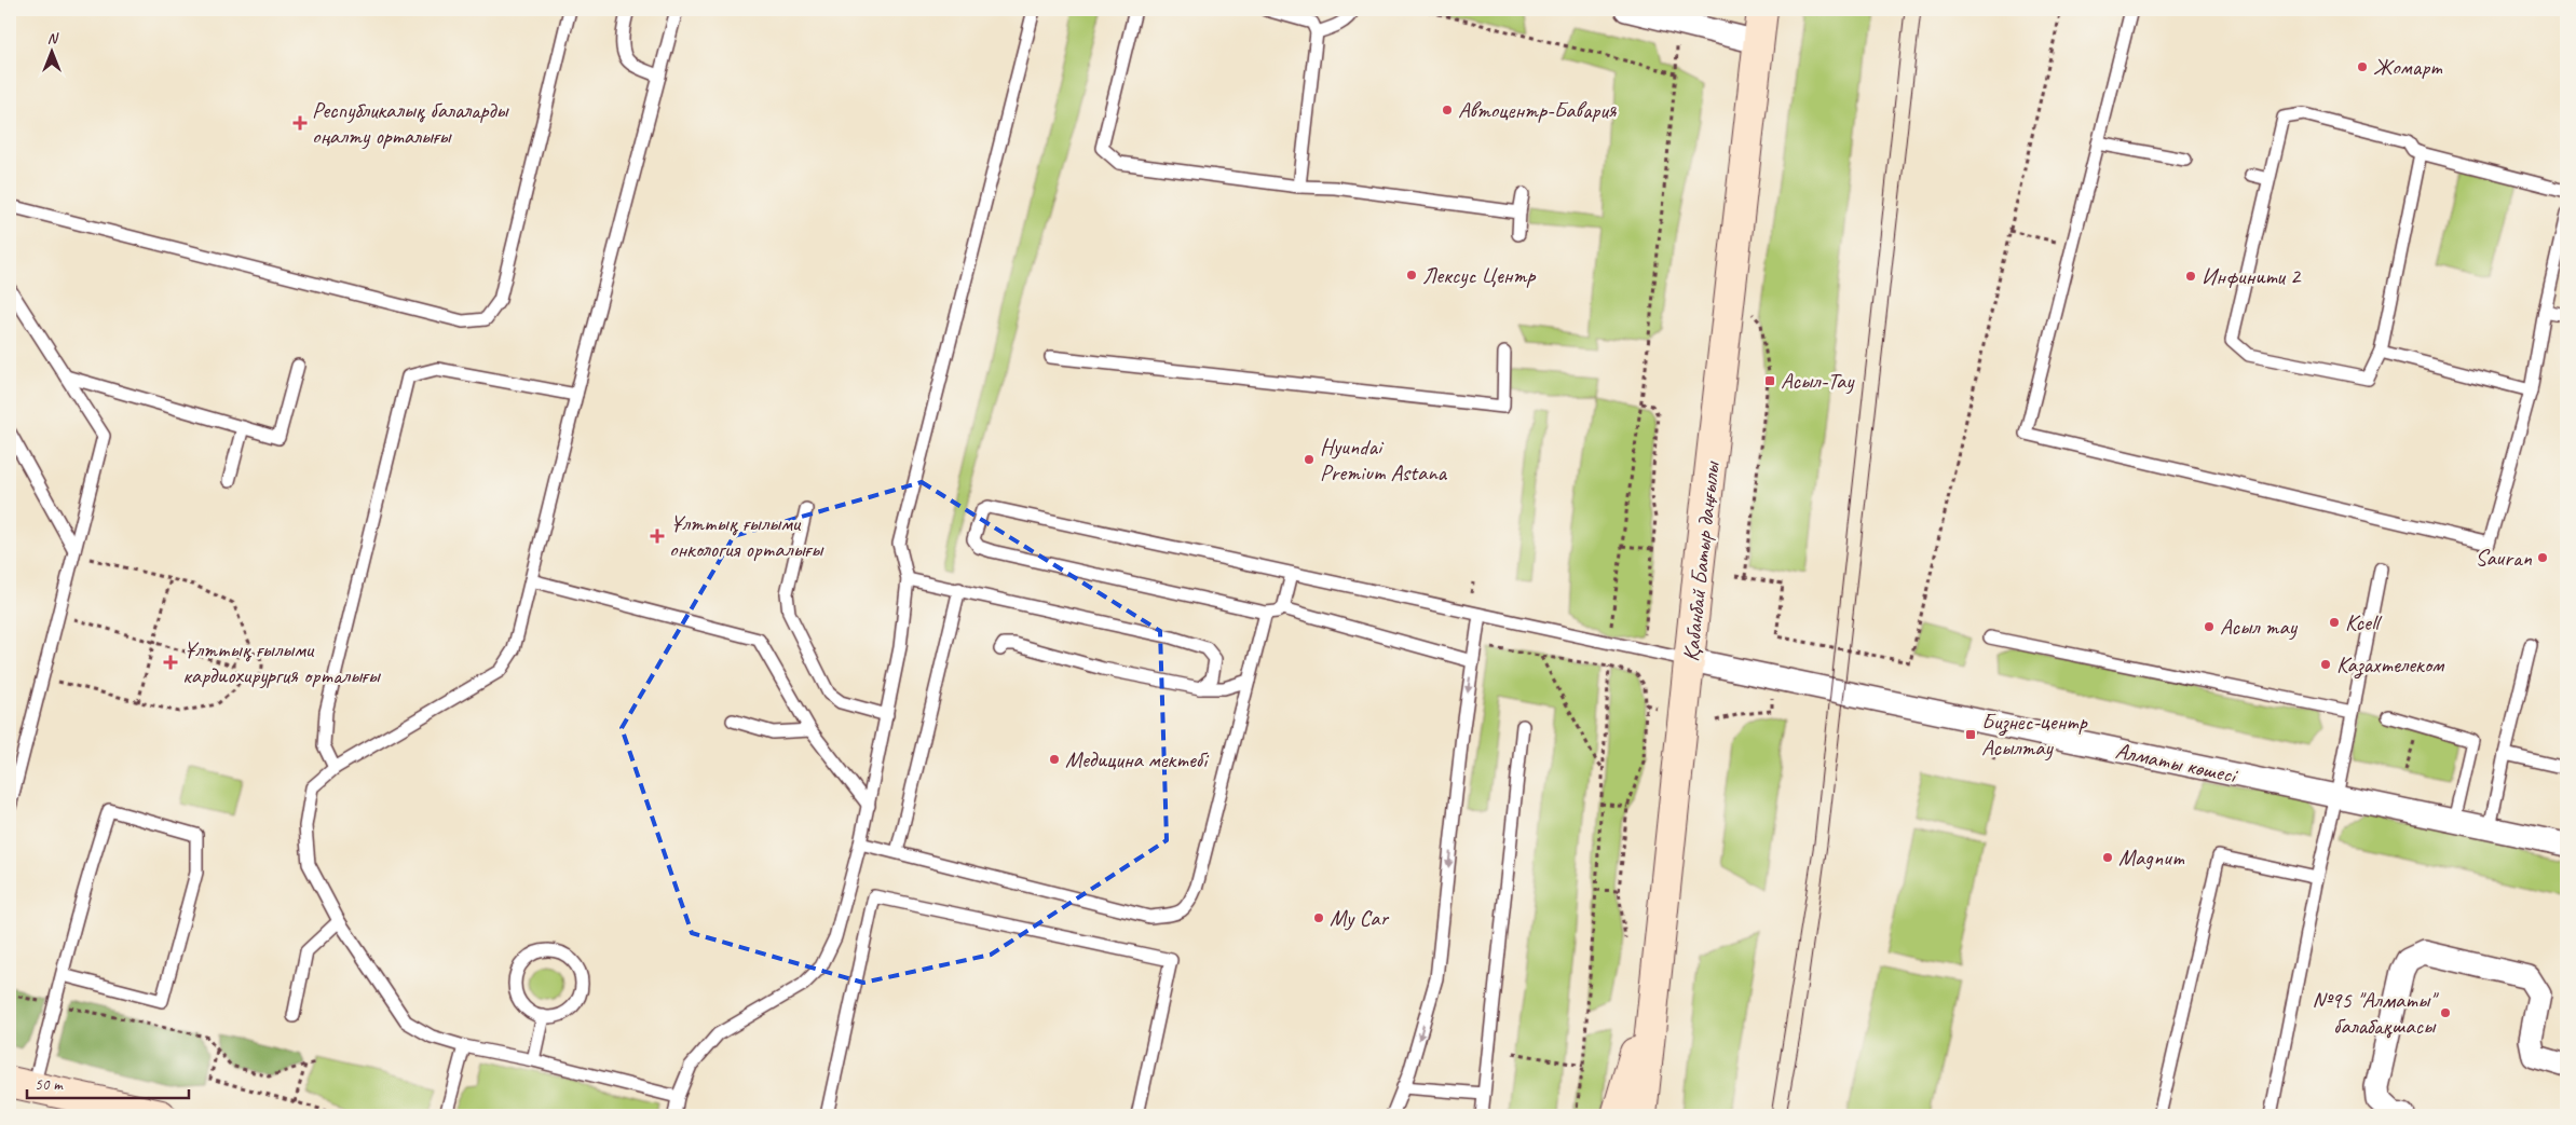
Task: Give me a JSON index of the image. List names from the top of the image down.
{
  "streets": {
    "main road": ["Қабанбай Батыр даңғылы"],
    "street": ["Алматы көшесі"]
  },
  "crossings": [
    ["Қабанбай Батыр даңғылы", "Алматы көшесі"]
  ],
  "places": {
    "other": [
      "Жомарт",
      "Автоцентр-Бавария",
      "Лексус Центр",
      "Инфинити 2",
      "Hyundai Premium Astana",
      "Sauran",
      "Kcell",
      "Асыл тау",
      "Казахтелеком",
      "Медицина мектебі",
      "Magnum",
      "My Car",
      "№95 \"Алматы\" балабақшасы"
    ],
    "health": ["Республикалық балаларды оңалту орталығы", "Ұлттық ғылыми онкология орталығы", "Ұлттық ғылыми кардиохирургия орталығы"],
    "transit": ["Асыл-Тау", "Бизнес-центр Асылтау"]
  },
  "scale_bar": "50 m",
  "north": "top"
}
